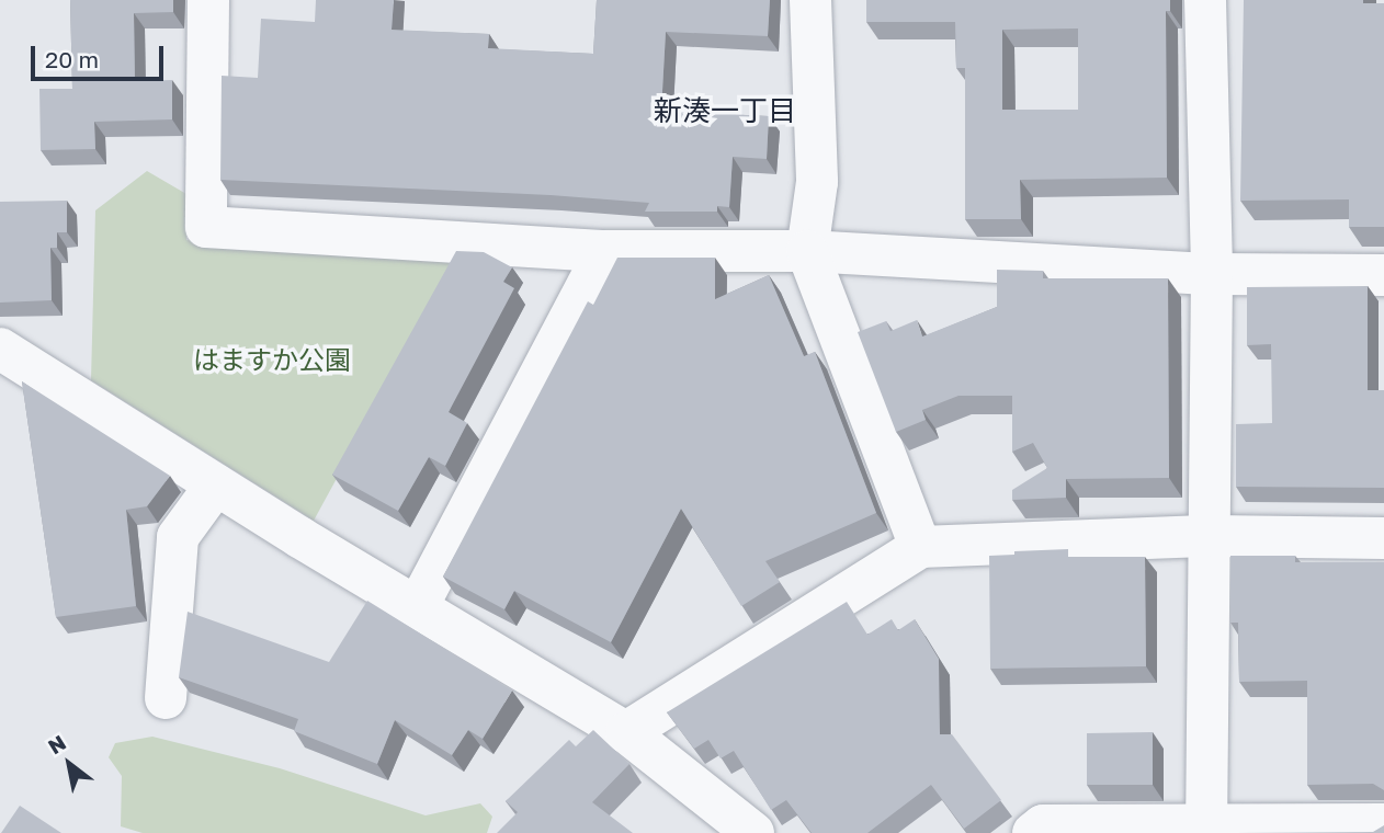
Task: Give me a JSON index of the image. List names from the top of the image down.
{
  "districts": ["新湊一丁目"],
  "parks": ["はますか公園"],
  "scale_bar": "20 m",
  "north": "top left"
}
